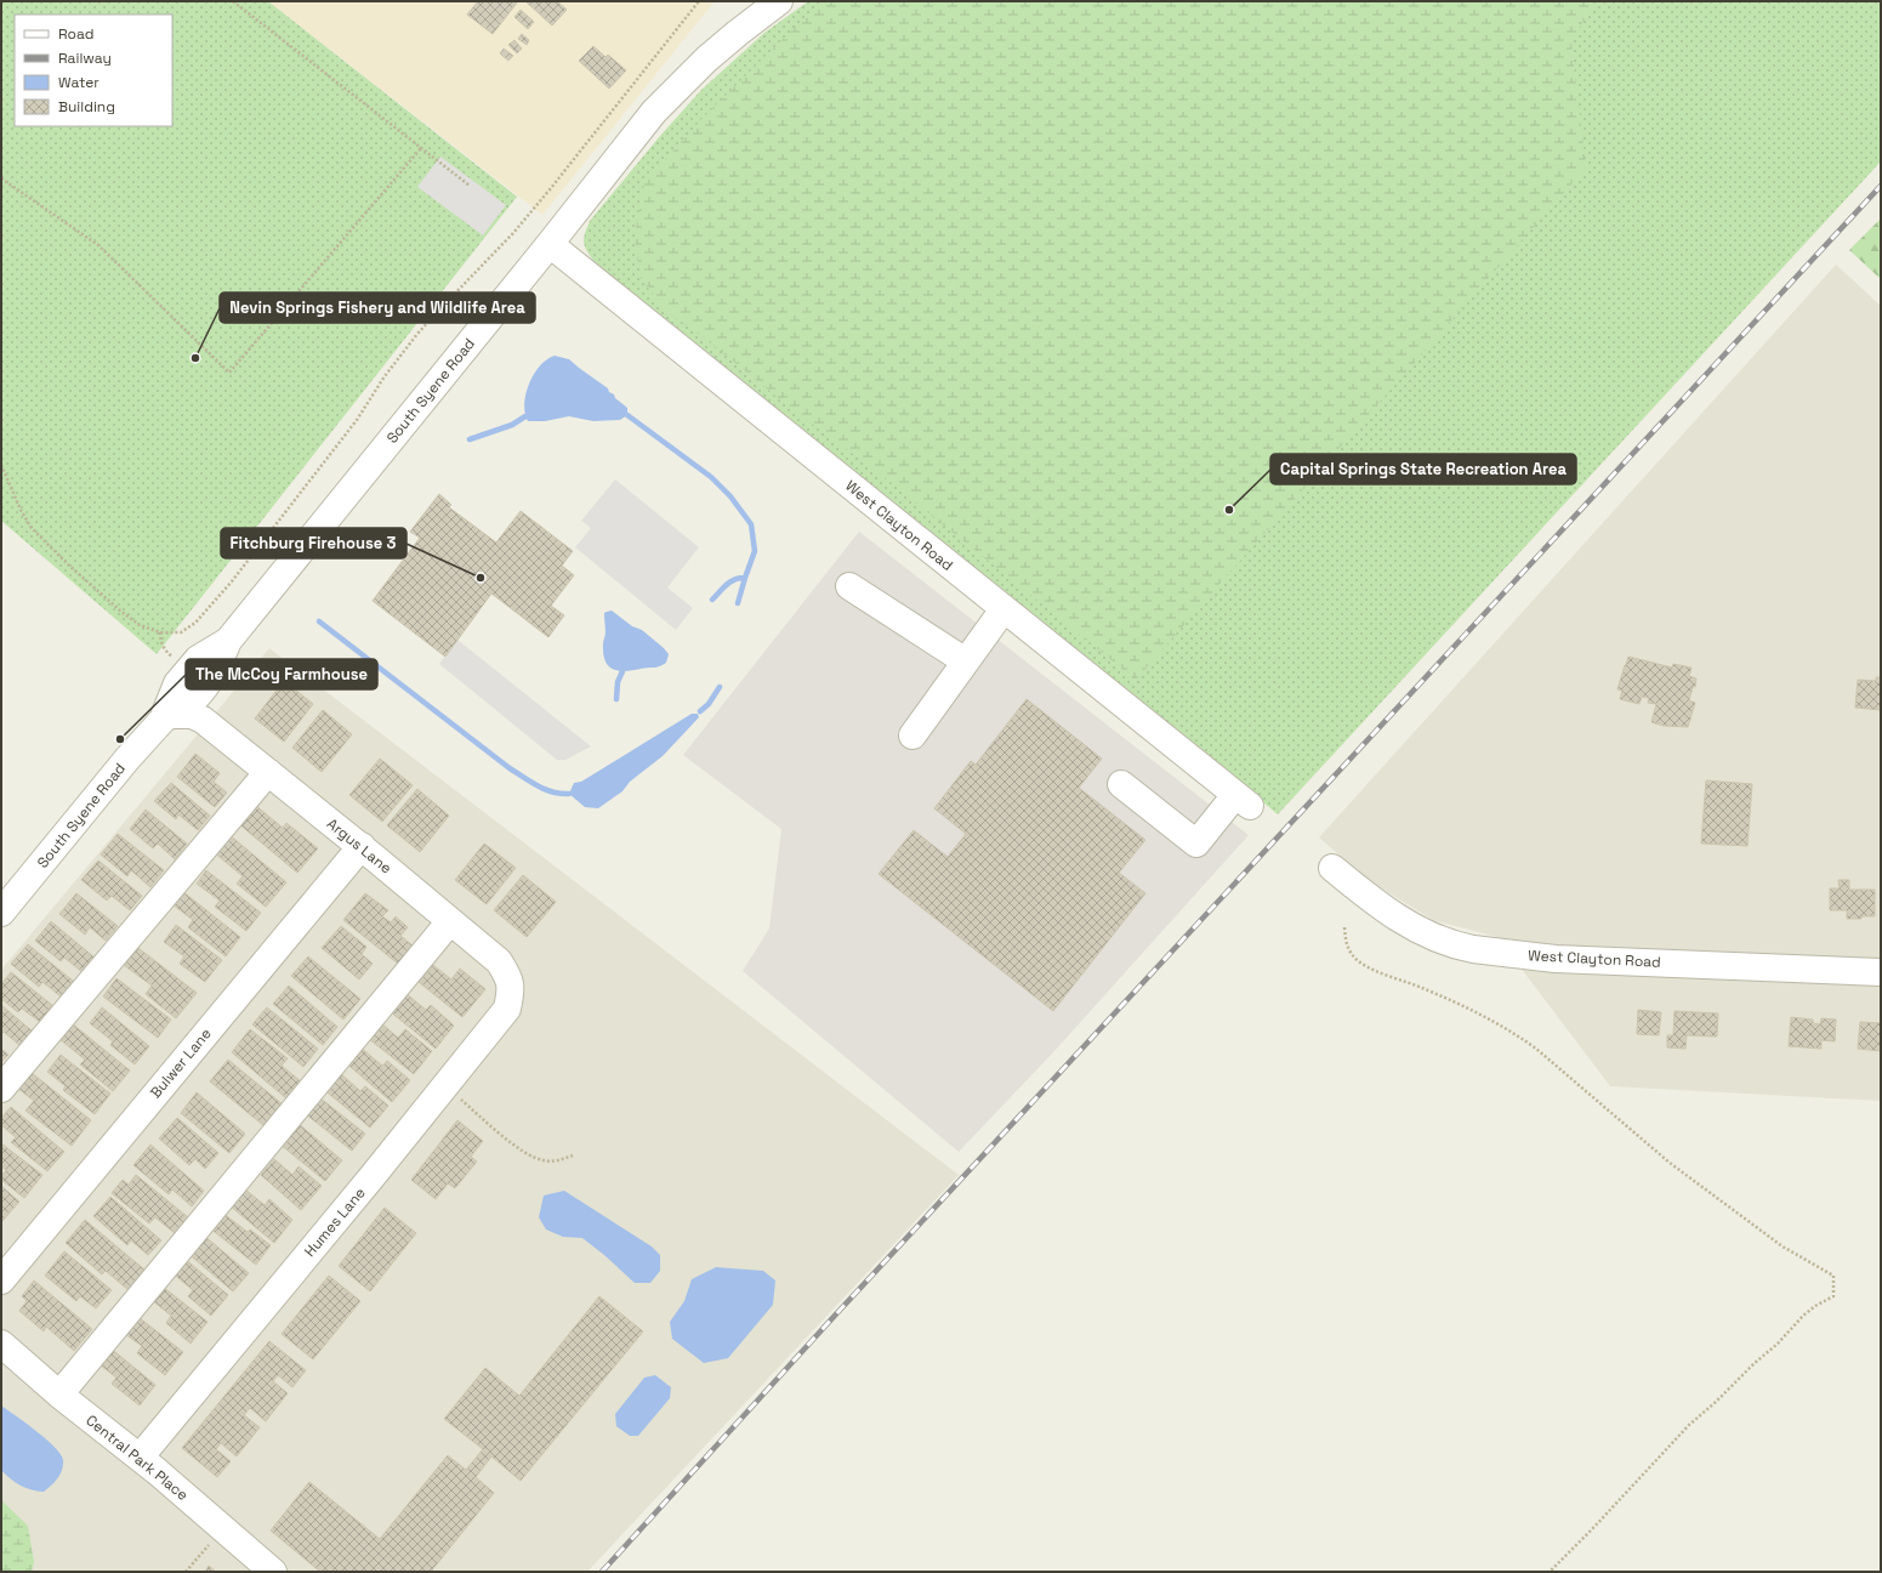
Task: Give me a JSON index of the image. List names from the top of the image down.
{
  "streets": {
    "street": [
      "South Syene Road",
      "West Clayton Road",
      "Argus Lane",
      "Bulwer Lane",
      "Humes Lane",
      "Central Park Place"
    ]
  },
  "crossings": [
    ["South Syene Road", "West Clayton Road"],
    ["South Syene Road", "Argus Lane"],
    ["Argus Lane", "Bulwer Lane"],
    ["Argus Lane", "Humes Lane"],
    ["Humes Lane", "Central Park Place"]
  ],
  "places": [
    "Nevin Springs Fishery and Wildlife Area",
    "Capital Springs State Recreation Area",
    "Fitchburg Firehouse 3",
    "The McCoy Farmhouse"
  ],
  "legend": [
    "Road",
    "Railway",
    "Water",
    "Building"
  ]
}
